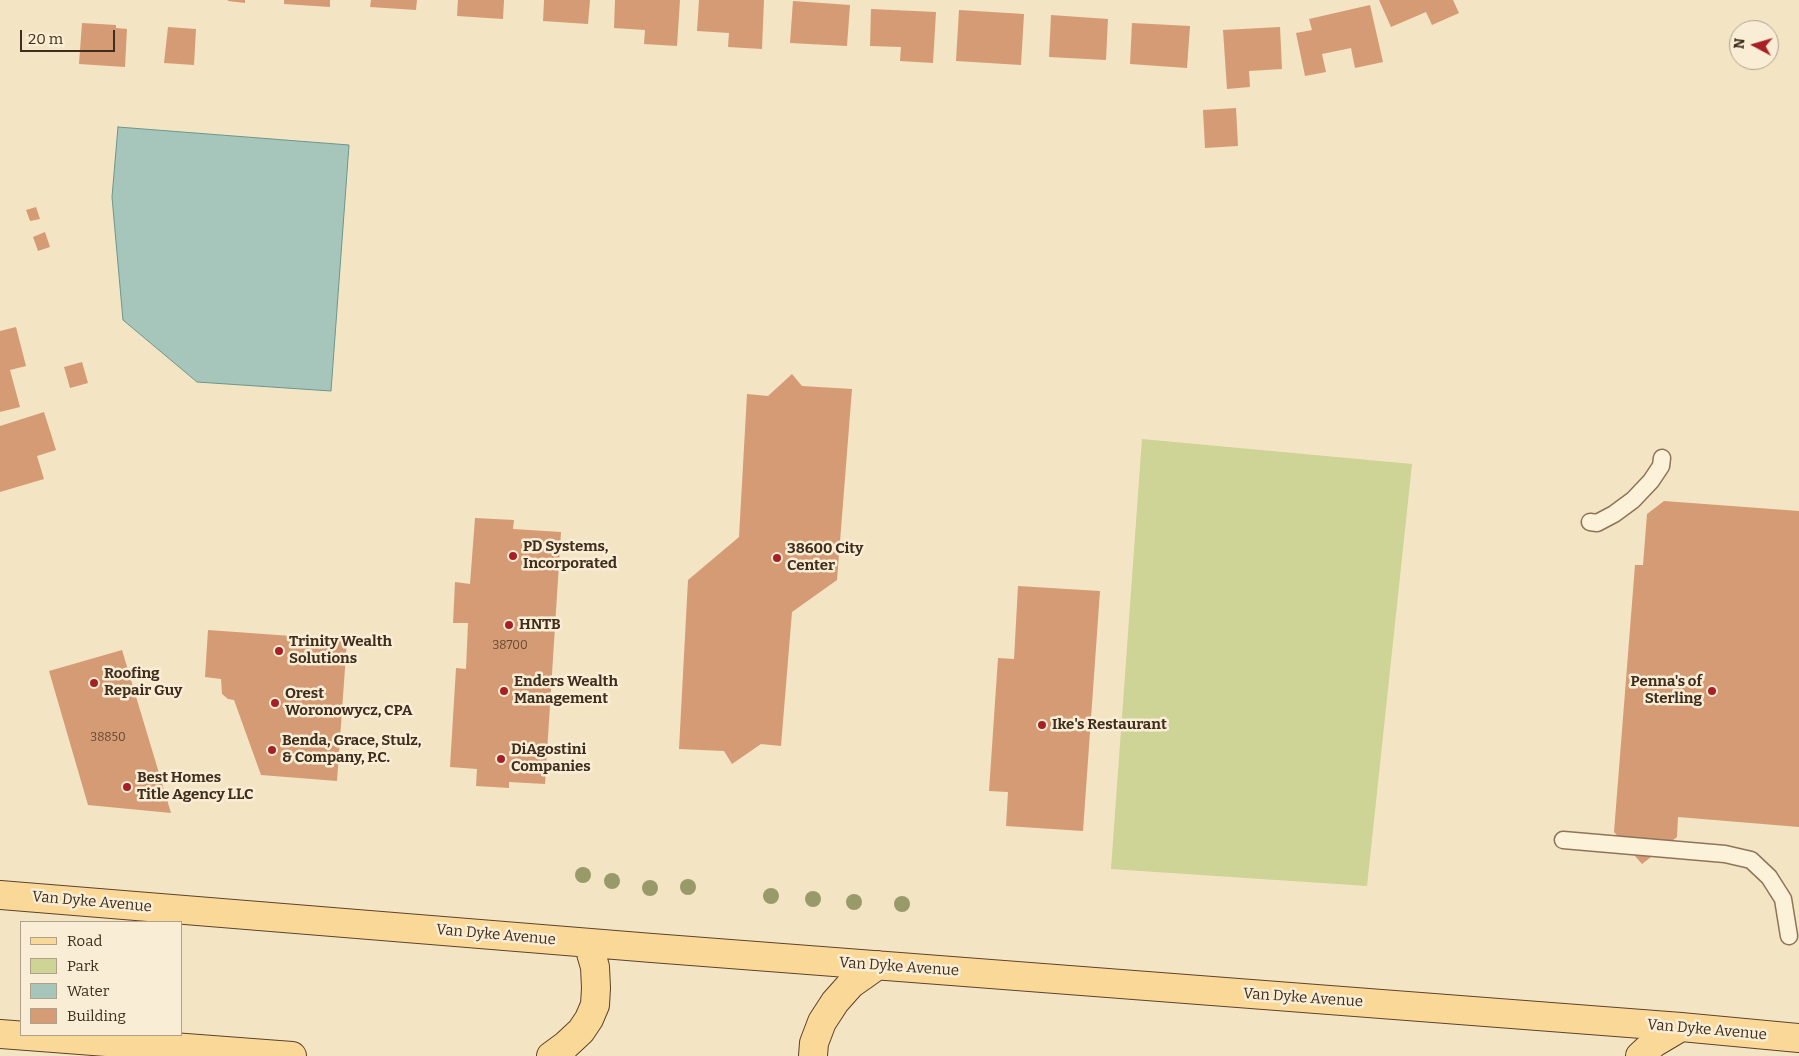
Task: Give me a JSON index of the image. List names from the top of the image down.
{
  "streets": {
    "main road": ["Van Dyke Avenue"]
  },
  "places": [
    "PD Systems, Incorporated",
    "38600 City Center",
    "HNTB",
    "Trinity Wealth Solutions",
    "Roofing Repair Guy",
    "Enders Wealth Management",
    "Penna's of Sterling",
    "Orest Woronowycz, CPA",
    "Ike's Restaurant",
    "Benda, Grace, Stulz, & Company, P.C.",
    "DiAgostini Companies",
    "Best Homes Title Agency LLC"
  ],
  "house_numbers": ["38700", "38850"],
  "legend": [
    "Road",
    "Park",
    "Water",
    "Building"
  ],
  "scale_bar": "20 m",
  "north": "left"
}
